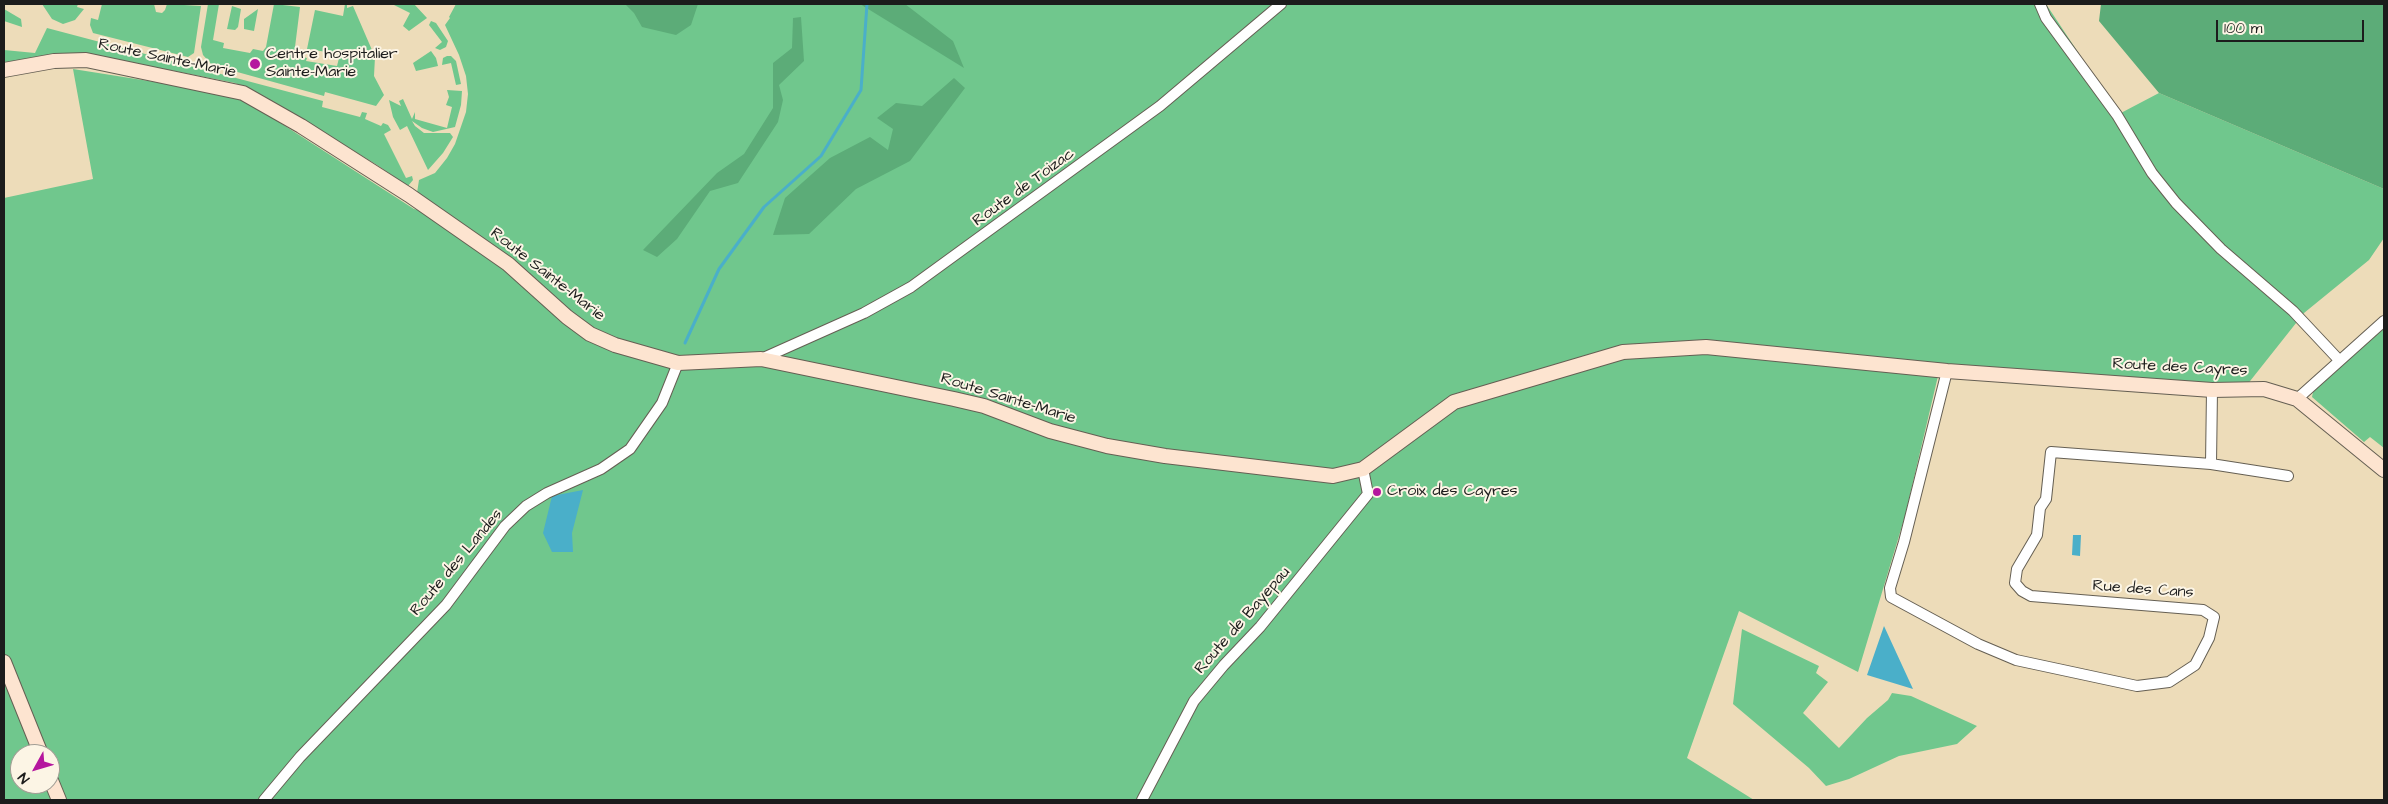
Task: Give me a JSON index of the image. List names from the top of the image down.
{
  "streets": {
    "street": [
      "Route Sainte-Marie",
      "Route de Toizac",
      "Route des Cayres",
      "Route des Landes",
      "Rue des Cans",
      "Route de Bayepau"
    ]
  },
  "crossings": [
    ["Route Sainte-Marie", "Route de Toizac"],
    ["Route Sainte-Marie", "Route des Cayres"],
    ["Route Sainte-Marie", "Route des Landes"],
    ["Route Sainte-Marie", "Route de Bayepau"],
    ["Route des Cayres", "Rue des Cans"],
    ["Route des Cayres", "Route de Bayepau"]
  ],
  "places": ["Centre hospitalier Sainte-Marie", "Croix des Cayres"],
  "scale_bar": "100 m",
  "north": "bottom left"
}
